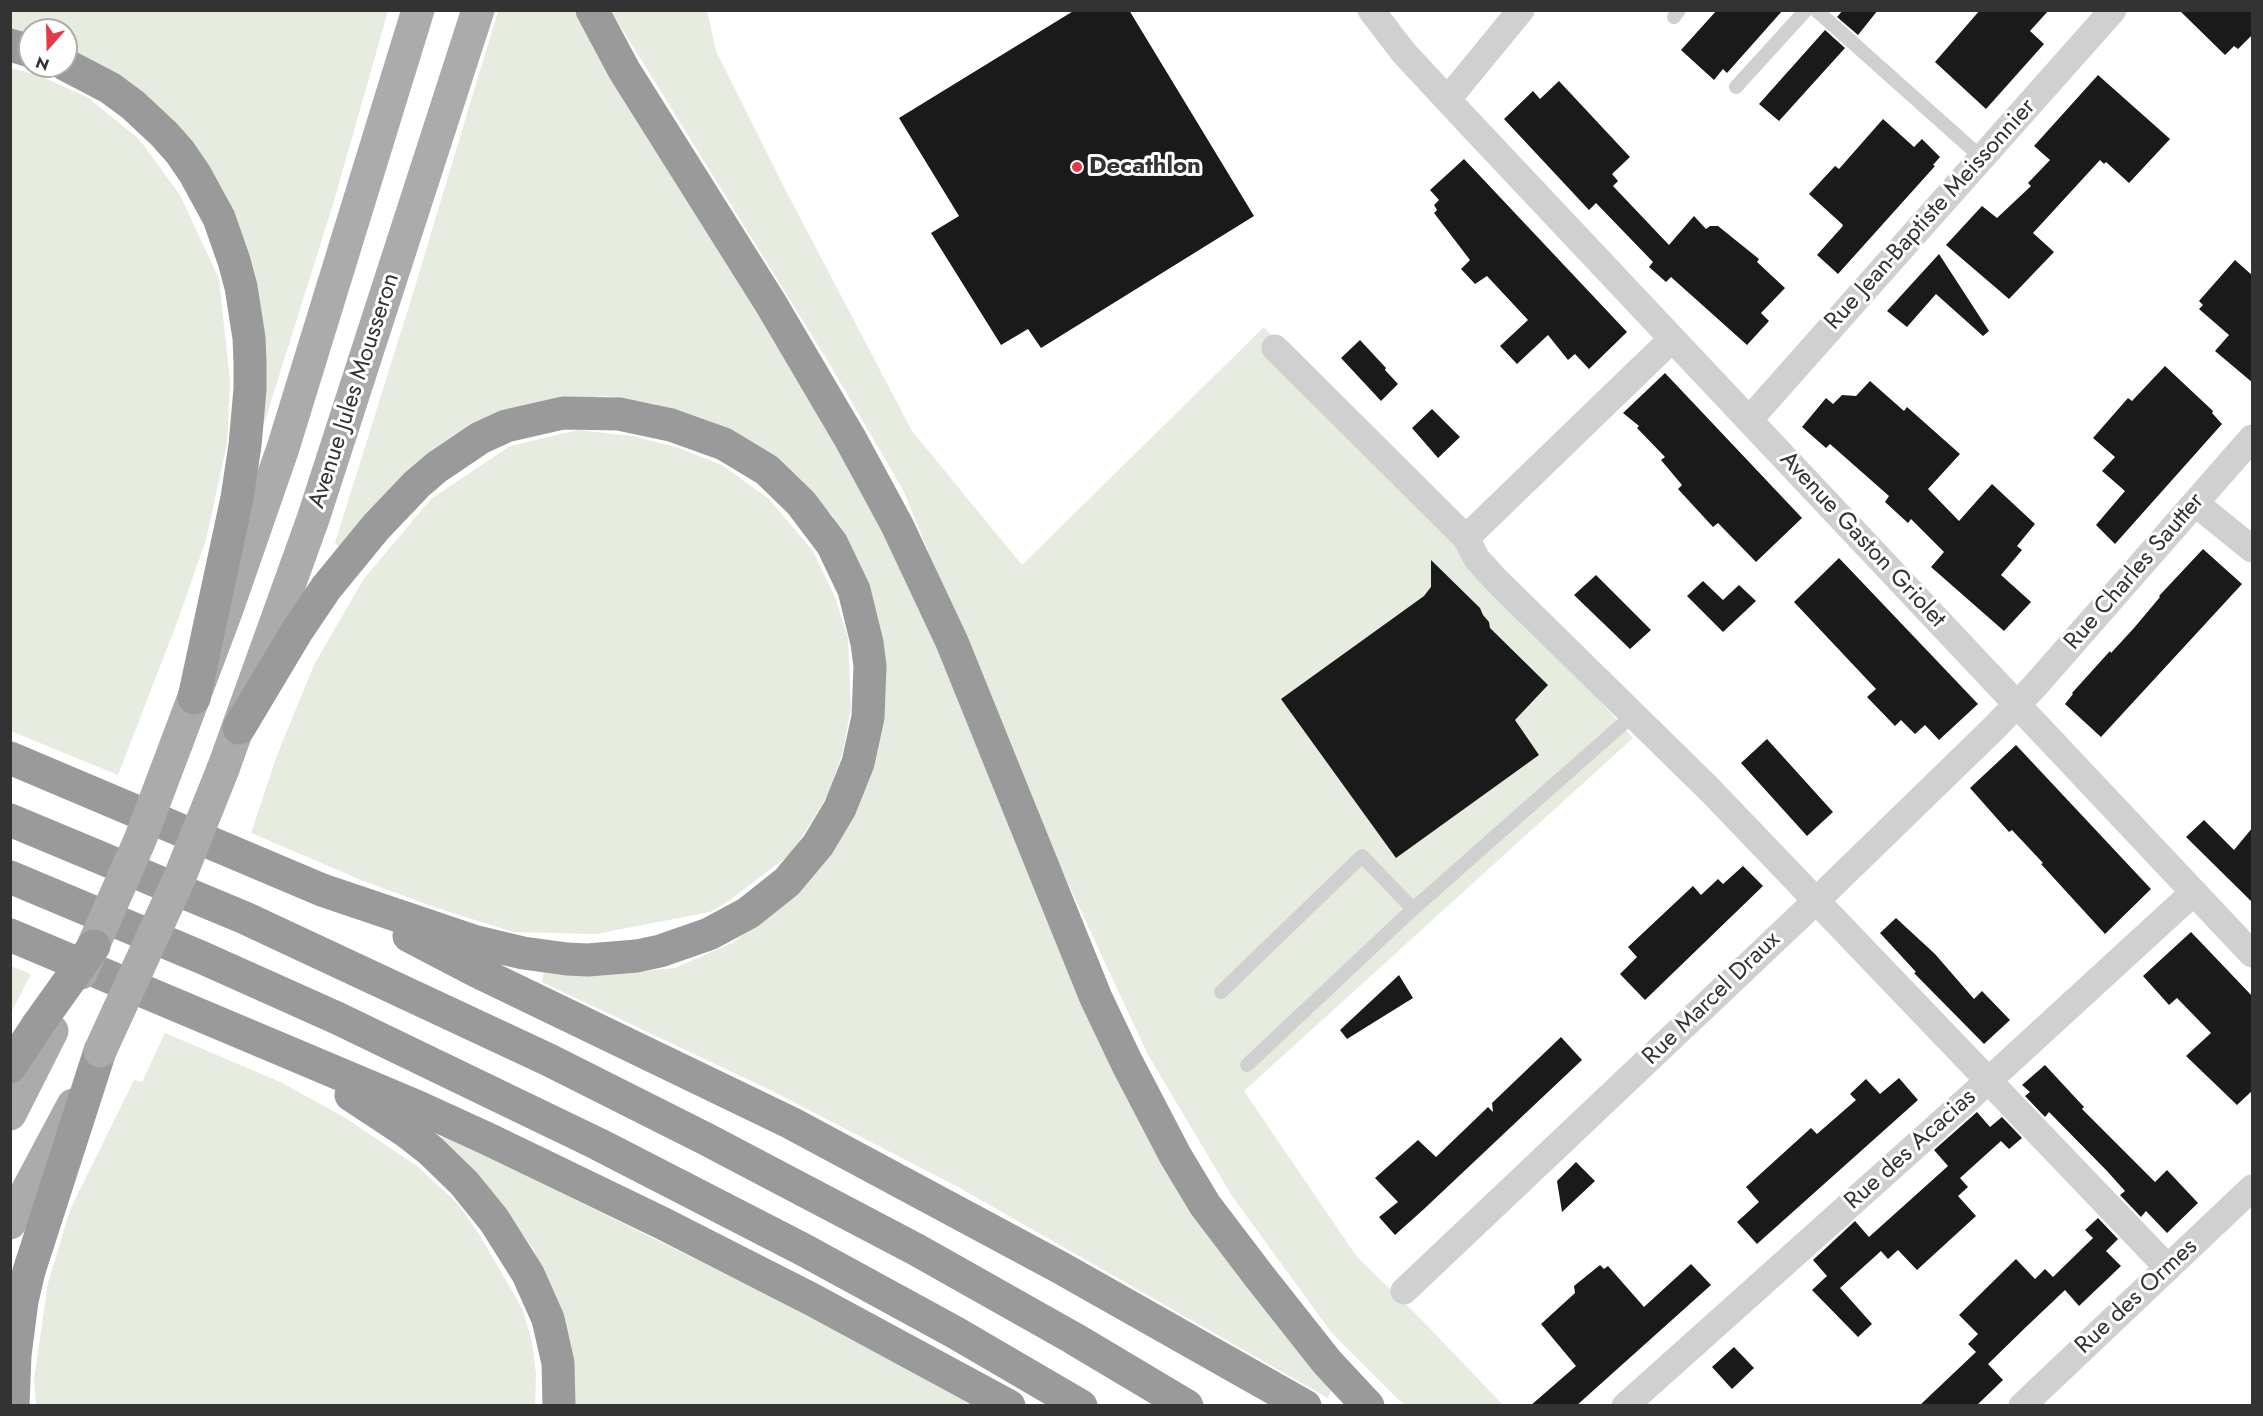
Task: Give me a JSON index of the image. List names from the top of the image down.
{
  "streets": {
    "main road": ["Avenue Jules Mousseron"],
    "street": [
      "Rue Jean-Baptiste Meissonnier",
      "Avenue Gaston Griolet",
      "Rue Charles Sautter",
      "Rue Marcel Draux",
      "Rue des Acacias",
      "Rue des Ormes"
    ]
  },
  "crossings": [
    ["Rue Jean-Baptiste Meissonnier", "Avenue Gaston Griolet"],
    ["Avenue Gaston Griolet", "Rue Charles Sautter"],
    ["Avenue Gaston Griolet", "Rue Marcel Draux"],
    ["Avenue Gaston Griolet", "Rue des Acacias"],
    ["Rue Charles Sautter", "Rue Marcel Draux"]
  ],
  "places": ["Decathlon"],
  "north": "bottom"
}
